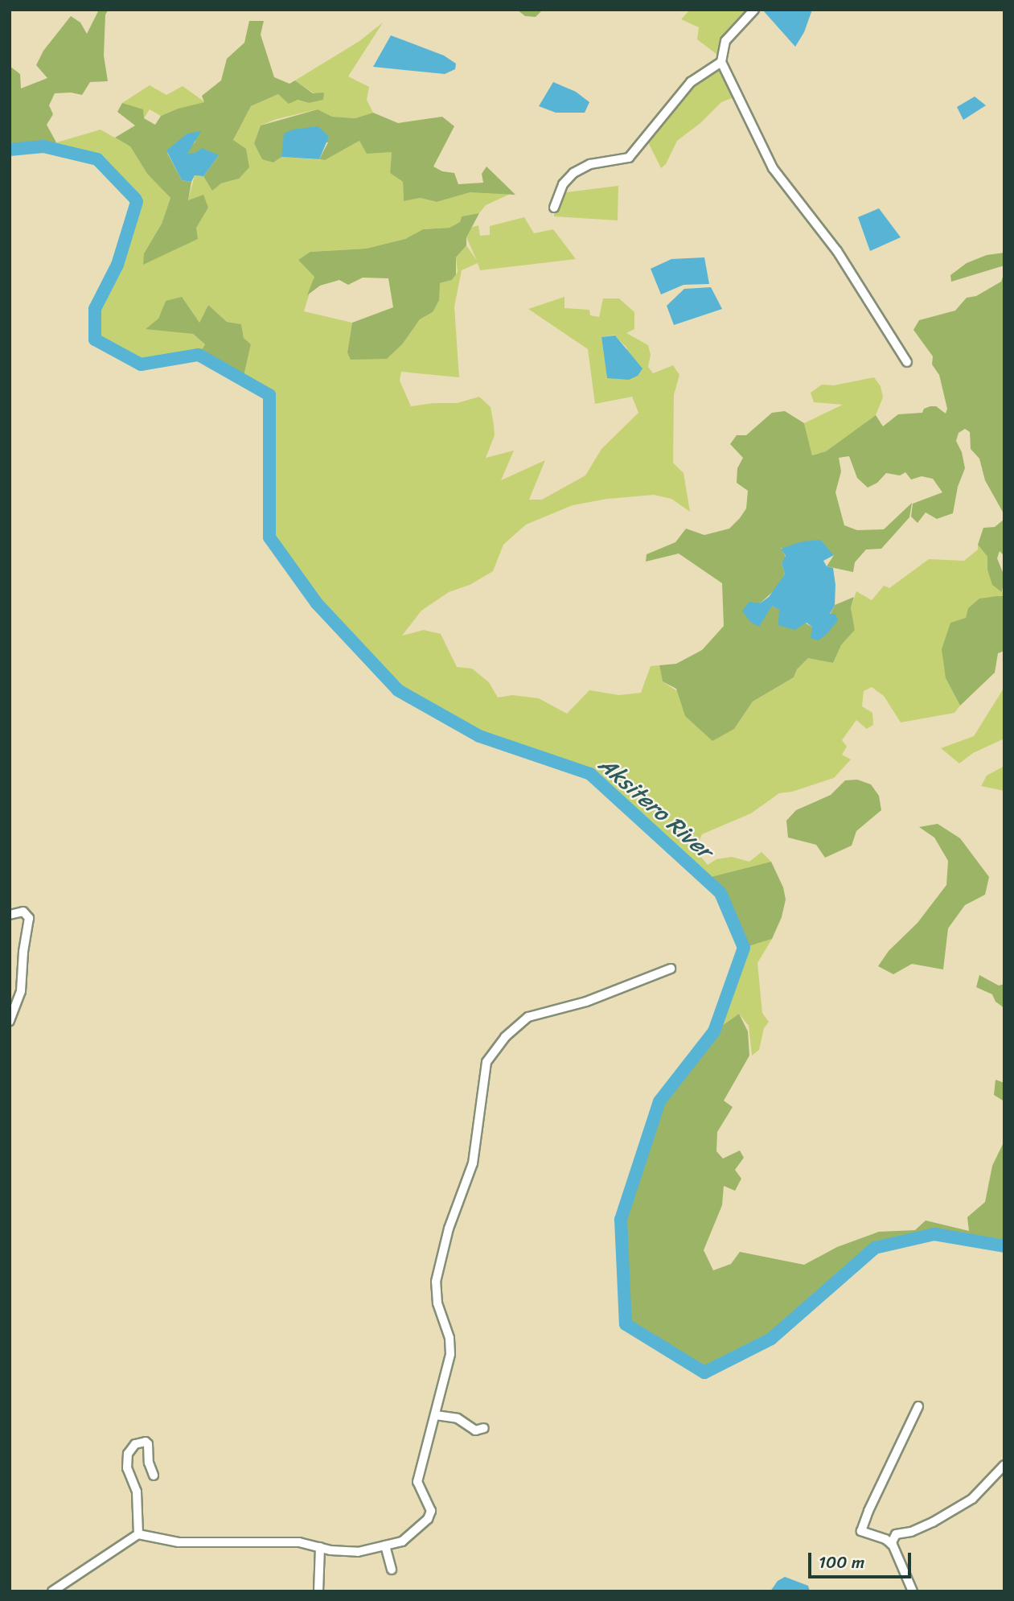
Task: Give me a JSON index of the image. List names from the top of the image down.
{
  "water": ["Aksitero River"],
  "scale_bar": "100 m"
}
